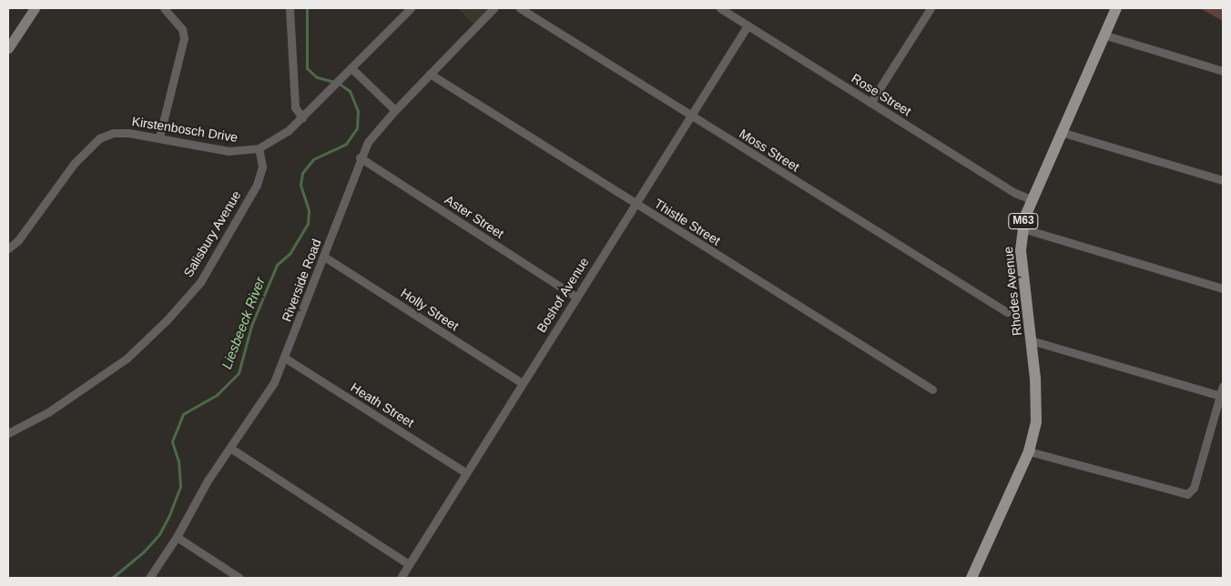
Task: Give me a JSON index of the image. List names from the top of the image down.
{
  "streets": {
    "main road": ["M63", "Rhodes Avenue"],
    "street": [
      "Rose Street",
      "Kirstenbosch Drive",
      "Moss Street",
      "Aster Street",
      "Thistle Street",
      "Salisbury Avenue",
      "Riverside Road",
      "Boshof Avenue",
      "Holly Street",
      "Heath Street"
    ]
  },
  "crossings": [
    ["Rose Street", "Rhodes Avenue"],
    ["Rose Street", "Boshof Avenue"],
    ["Kirstenbosch Drive", "Salisbury Avenue"],
    ["Moss Street", "Boshof Avenue"],
    ["Aster Street", "Riverside Road"],
    ["Aster Street", "Boshof Avenue"],
    ["Thistle Street", "Riverside Road"],
    ["Thistle Street", "Boshof Avenue"],
    ["Riverside Road", "Holly Street"],
    ["Riverside Road", "Heath Street"],
    ["Boshof Avenue", "Holly Street"],
    ["Boshof Avenue", "Heath Street"]
  ],
  "water": ["Liesbeeck River"]
}
